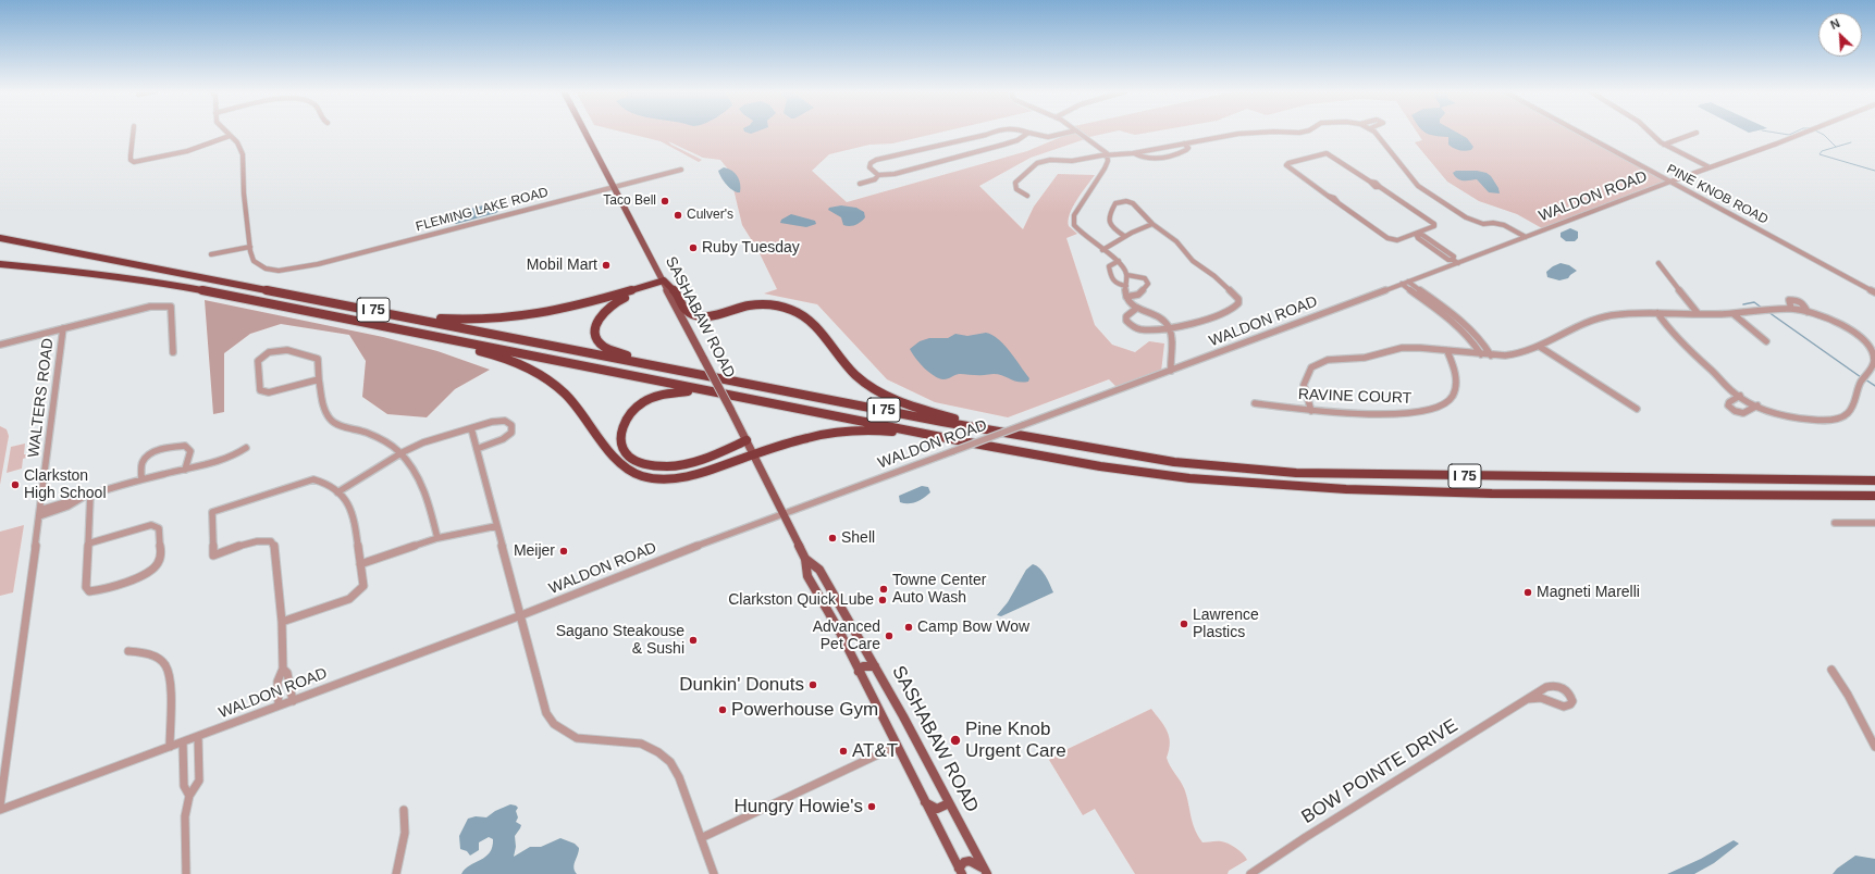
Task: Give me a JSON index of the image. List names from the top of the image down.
{
  "streets": {
    "highway": ["I 75"],
    "main road": ["SASHABAW ROAD"],
    "street": [
      "PINE KNOB ROAD",
      "WALDON ROAD",
      "FLEMING LAKE ROAD",
      "RAVINE COURT",
      "WALTERS ROAD",
      "BOW POINTE DRIVE"
    ]
  },
  "crossings": [
    ["PINE KNOB ROAD", "WALDON ROAD"],
    ["WALDON ROAD", "SASHABAW ROAD"],
    ["FLEMING LAKE ROAD", "SASHABAW ROAD"]
  ],
  "places": [
    "Taco Bell",
    "Culver's",
    "Ruby Tuesday",
    "Mobil Mart",
    "Clarkston High School",
    "Shell",
    "Meijer",
    "Towne Center Auto Wash",
    "Magneti Marelli",
    "Clarkston Quick Lube",
    "Lawrence Plastics",
    "Camp Bow Wow",
    "Advanced Pet Care",
    "Sagano Steakouse & Sushi",
    "Dunkin' Donuts",
    "Powerhouse Gym",
    "Pine Knob Urgent Care",
    "AT&T",
    "Hungry Howie's"
  ],
  "north": "top left"
}
